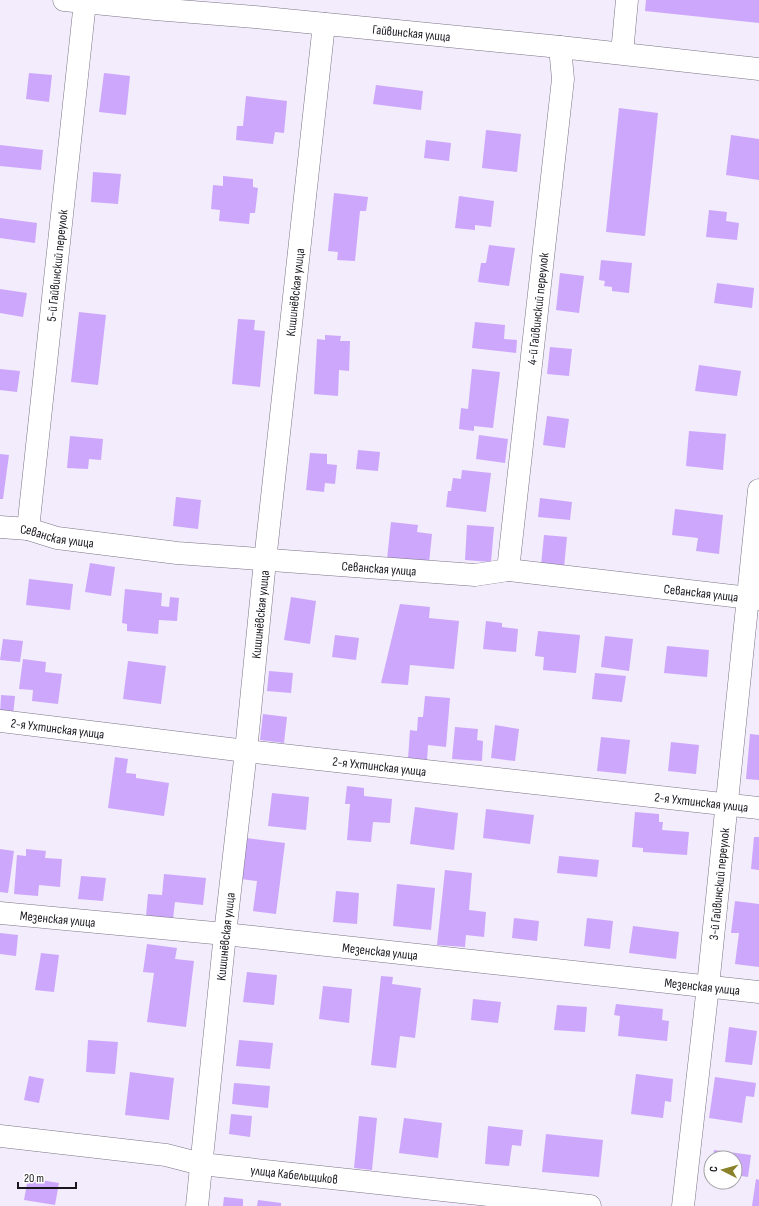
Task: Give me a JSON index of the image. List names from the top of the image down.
{
  "streets": {
    "street": [
      "Гайвинская улица",
      "5-й Гайвинский переулок",
      "Кишинёвская улица",
      "4-й Гайвинский переулок",
      "Севанская улица",
      "2-я Ухтинская улица",
      "3-й Гайвинский переулок",
      "Мезенская улица",
      "улица Кабельщиков"
    ]
  },
  "crossings": [
    ["Гайвинская улица", "5-й Гайвинский переулок"],
    ["Гайвинская улица", "Кишинёвская улица"],
    ["Гайвинская улица", "4-й Гайвинский переулок"],
    ["5-й Гайвинский переулок", "Севанская улица"],
    ["Кишинёвская улица", "Севанская улица"],
    ["Кишинёвская улица", "2-я Ухтинская улица"],
    ["Кишинёвская улица", "Мезенская улица"],
    ["Кишинёвская улица", "улица Кабельщиков"],
    ["4-й Гайвинский переулок", "Севанская улица"],
    ["Севанская улица", "3-й Гайвинский переулок"],
    ["2-я Ухтинская улица", "3-й Гайвинский переулок"],
    ["3-й Гайвинский переулок", "Мезенская улица"]
  ],
  "scale_bar": "20 m",
  "north": "left"
}
